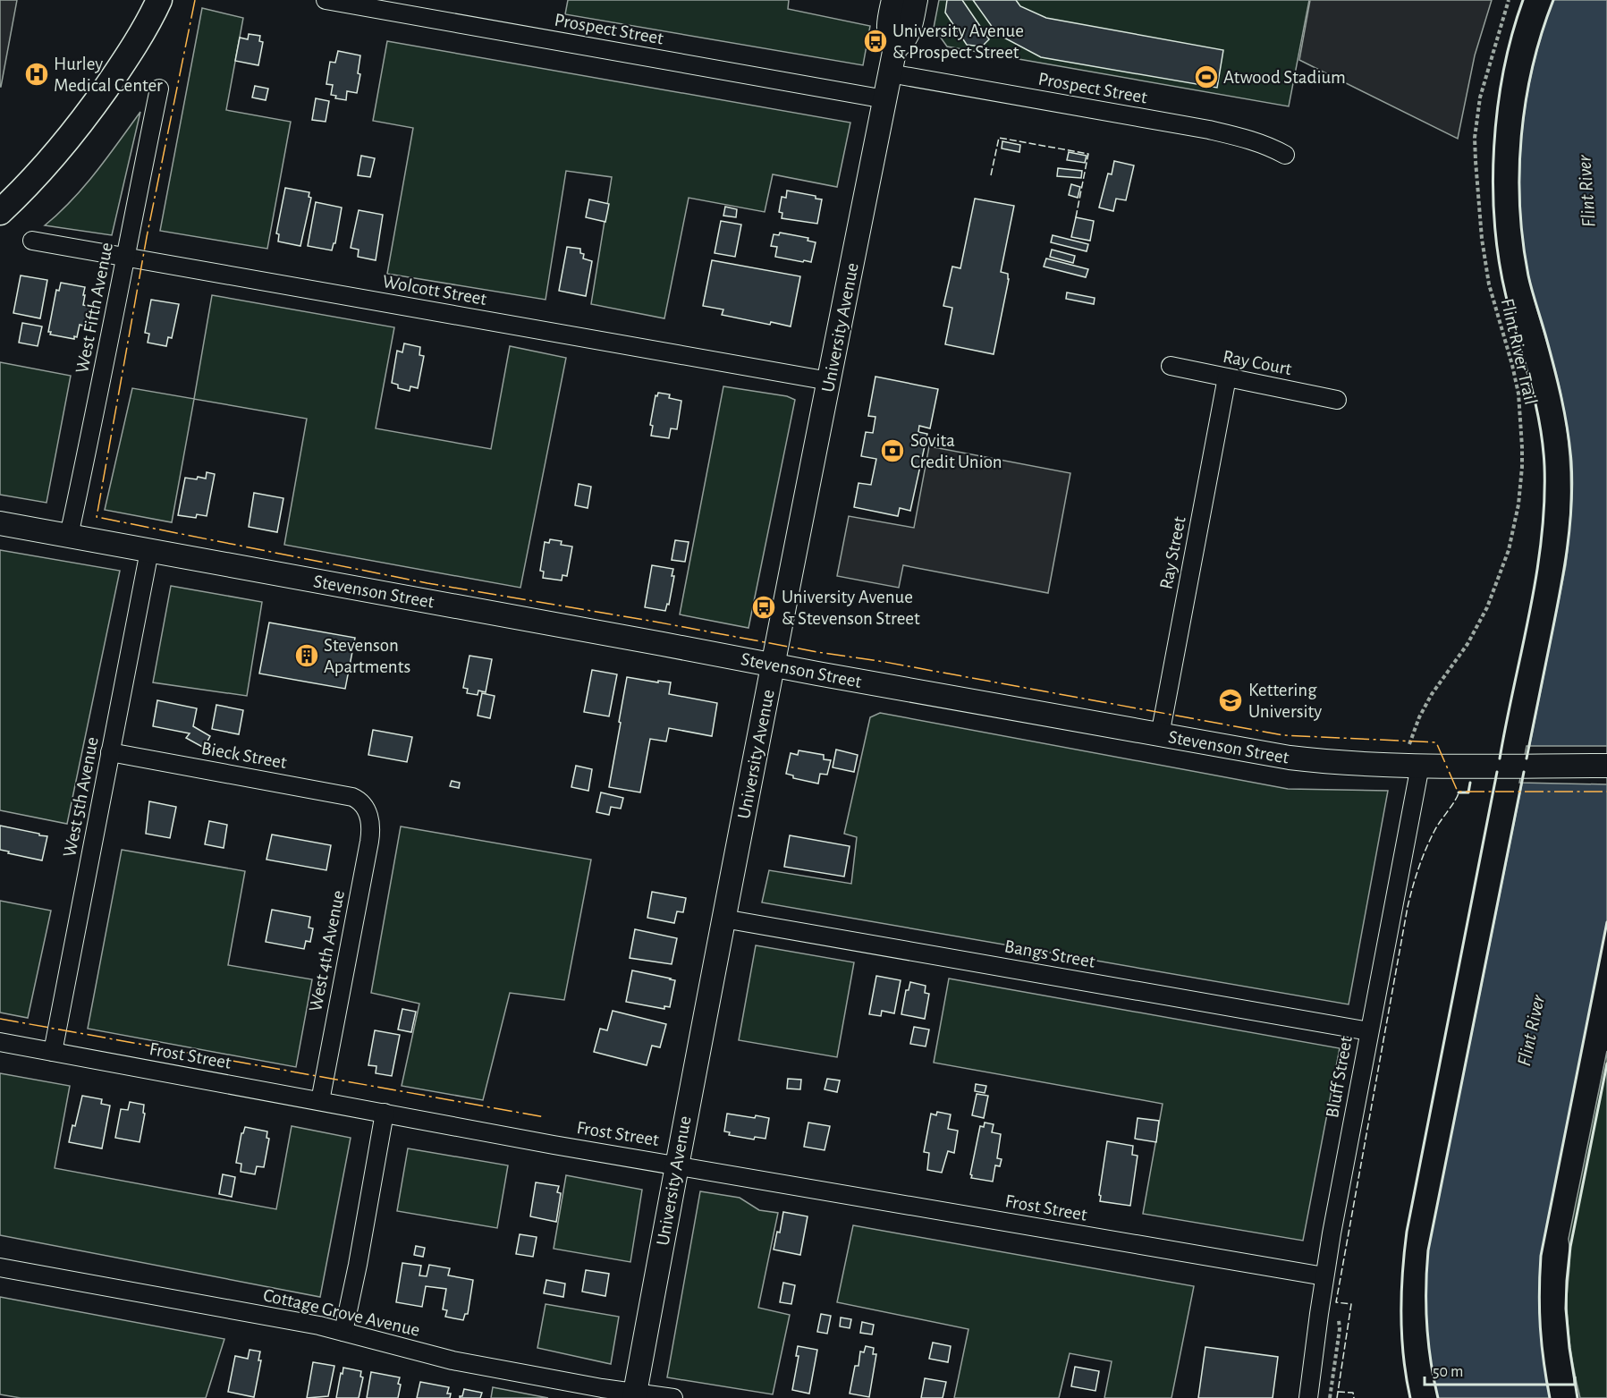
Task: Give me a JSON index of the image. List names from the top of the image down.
{
  "streets": {
    "street": [
      "Prospect Street",
      "Wolcott Street",
      "West Fifth Avenue",
      "University Avenue",
      "Ray Court",
      "Ray Street",
      "Stevenson Street",
      "Bieck Street",
      "West 5th Avenue",
      "West 4th Avenue",
      "Bangs Street",
      "Frost Street",
      "Bluff Street",
      "Cottage Grove Avenue"
    ],
    "path": ["Flint River Trail"]
  },
  "crossings": [
    ["Prospect Street", "University Avenue"],
    ["Wolcott Street", "West Fifth Avenue"],
    ["Wolcott Street", "University Avenue"],
    ["West Fifth Avenue", "Stevenson Street"],
    ["University Avenue", "Stevenson Street"],
    ["University Avenue", "Bangs Street"],
    ["University Avenue", "Frost Street"],
    ["University Avenue", "Cottage Grove Avenue"],
    ["Flint River Trail", "Stevenson Street"],
    ["Flint River Trail", "Bluff Street"],
    ["Ray Court", "Ray Street"],
    ["Ray Street", "Stevenson Street"],
    ["Stevenson Street", "West 5th Avenue"],
    ["Stevenson Street", "Bluff Street"],
    ["Bieck Street", "West 5th Avenue"],
    ["Bieck Street", "West 4th Avenue"],
    ["West 5th Avenue", "Frost Street"],
    ["West 4th Avenue", "Frost Street"],
    ["Bangs Street", "Bluff Street"],
    ["Frost Street", "Bluff Street"]
  ],
  "water": ["Flint River"],
  "places": {
    "bus stop": ["University Avenue & Prospect Street", "University Avenue & Stevenson Street"],
    "hospital": ["Hurley Medical Center"],
    "sports": ["Atwood Stadium"],
    "bank": ["Sovita Credit Union"],
    "building": ["Stevenson Apartments"],
    "school or university": ["Kettering University"]
  },
  "scale_bar": "50 m"
}
